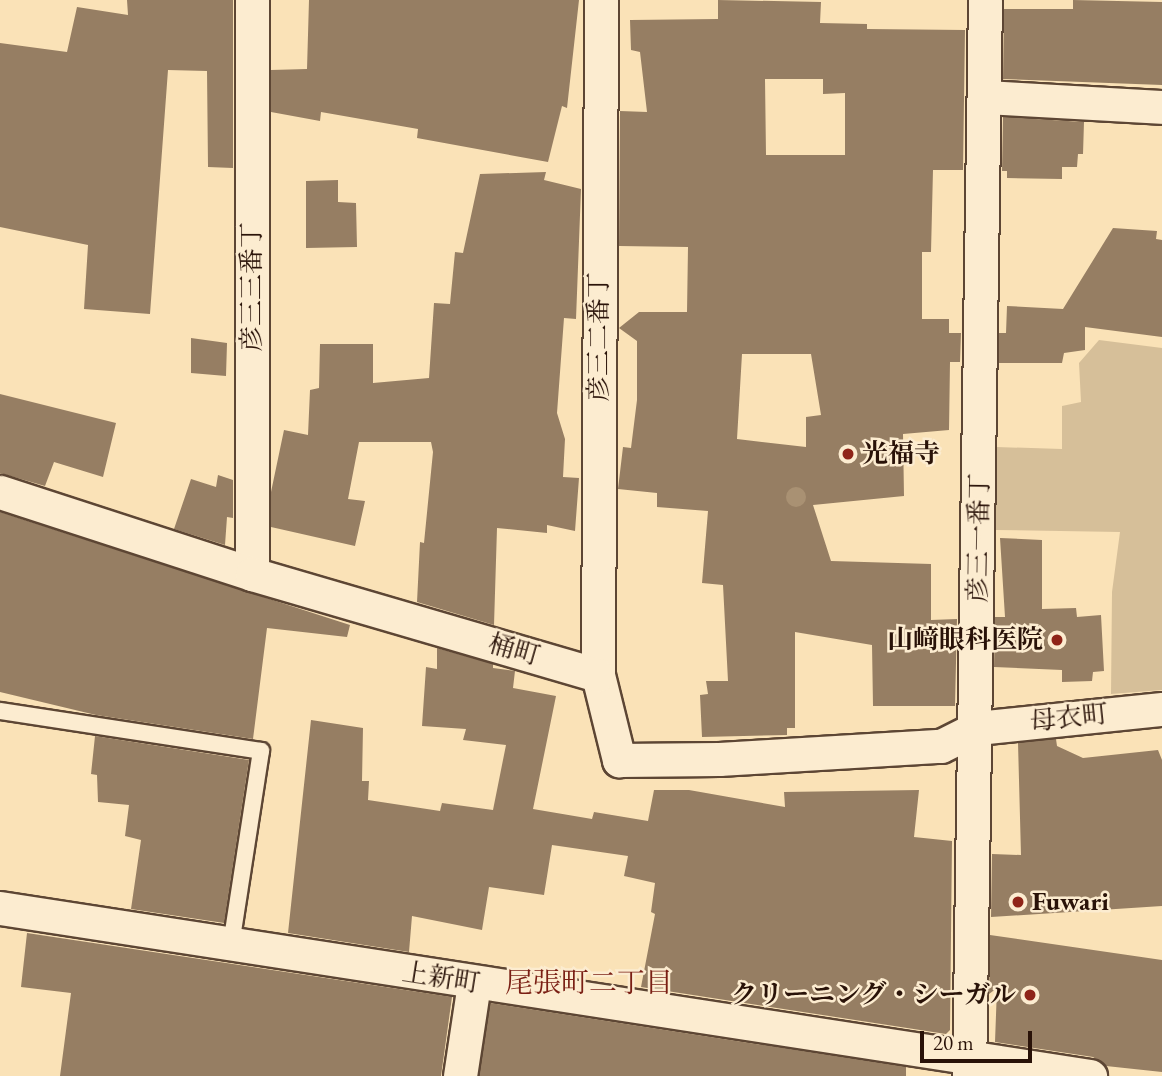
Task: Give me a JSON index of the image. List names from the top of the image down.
{
  "streets": {
    "street": [
      "彦三三番丁",
      "彦三二番丁",
      "彦三一番丁",
      "桶町",
      "母衣町",
      "上新町"
    ]
  },
  "crossings": [
    ["彦三三番丁", "桶町"],
    ["彦三二番丁", "桶町"],
    ["彦三一番丁", "母衣町"],
    ["彦三一番丁", "上新町"]
  ],
  "districts": ["尾張町二丁目"],
  "places": [
    "光福寺",
    "山﨑眼科医院",
    "Fuwari",
    "クリーニング・シーガル"
  ],
  "scale_bar": "20 m"
}
